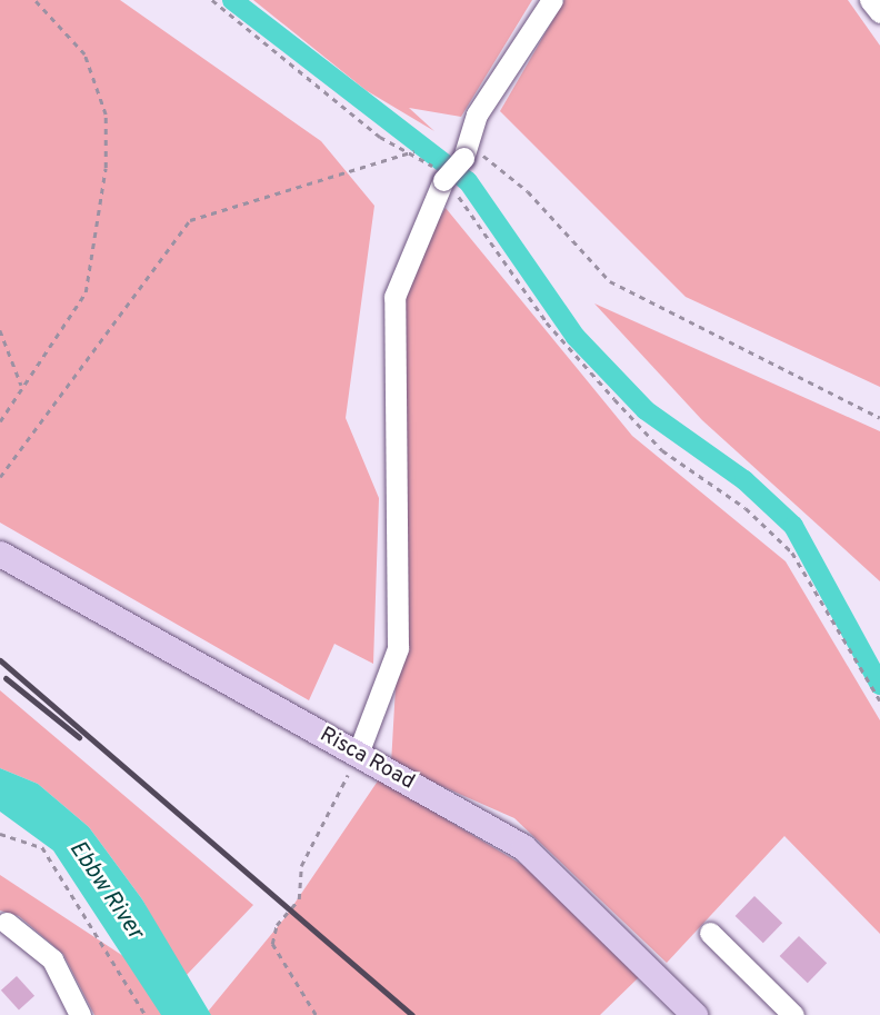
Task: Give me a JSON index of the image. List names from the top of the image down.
{
  "streets": {
    "main road": ["Risca Road"]
  },
  "water": ["Ebbw River"]
}
